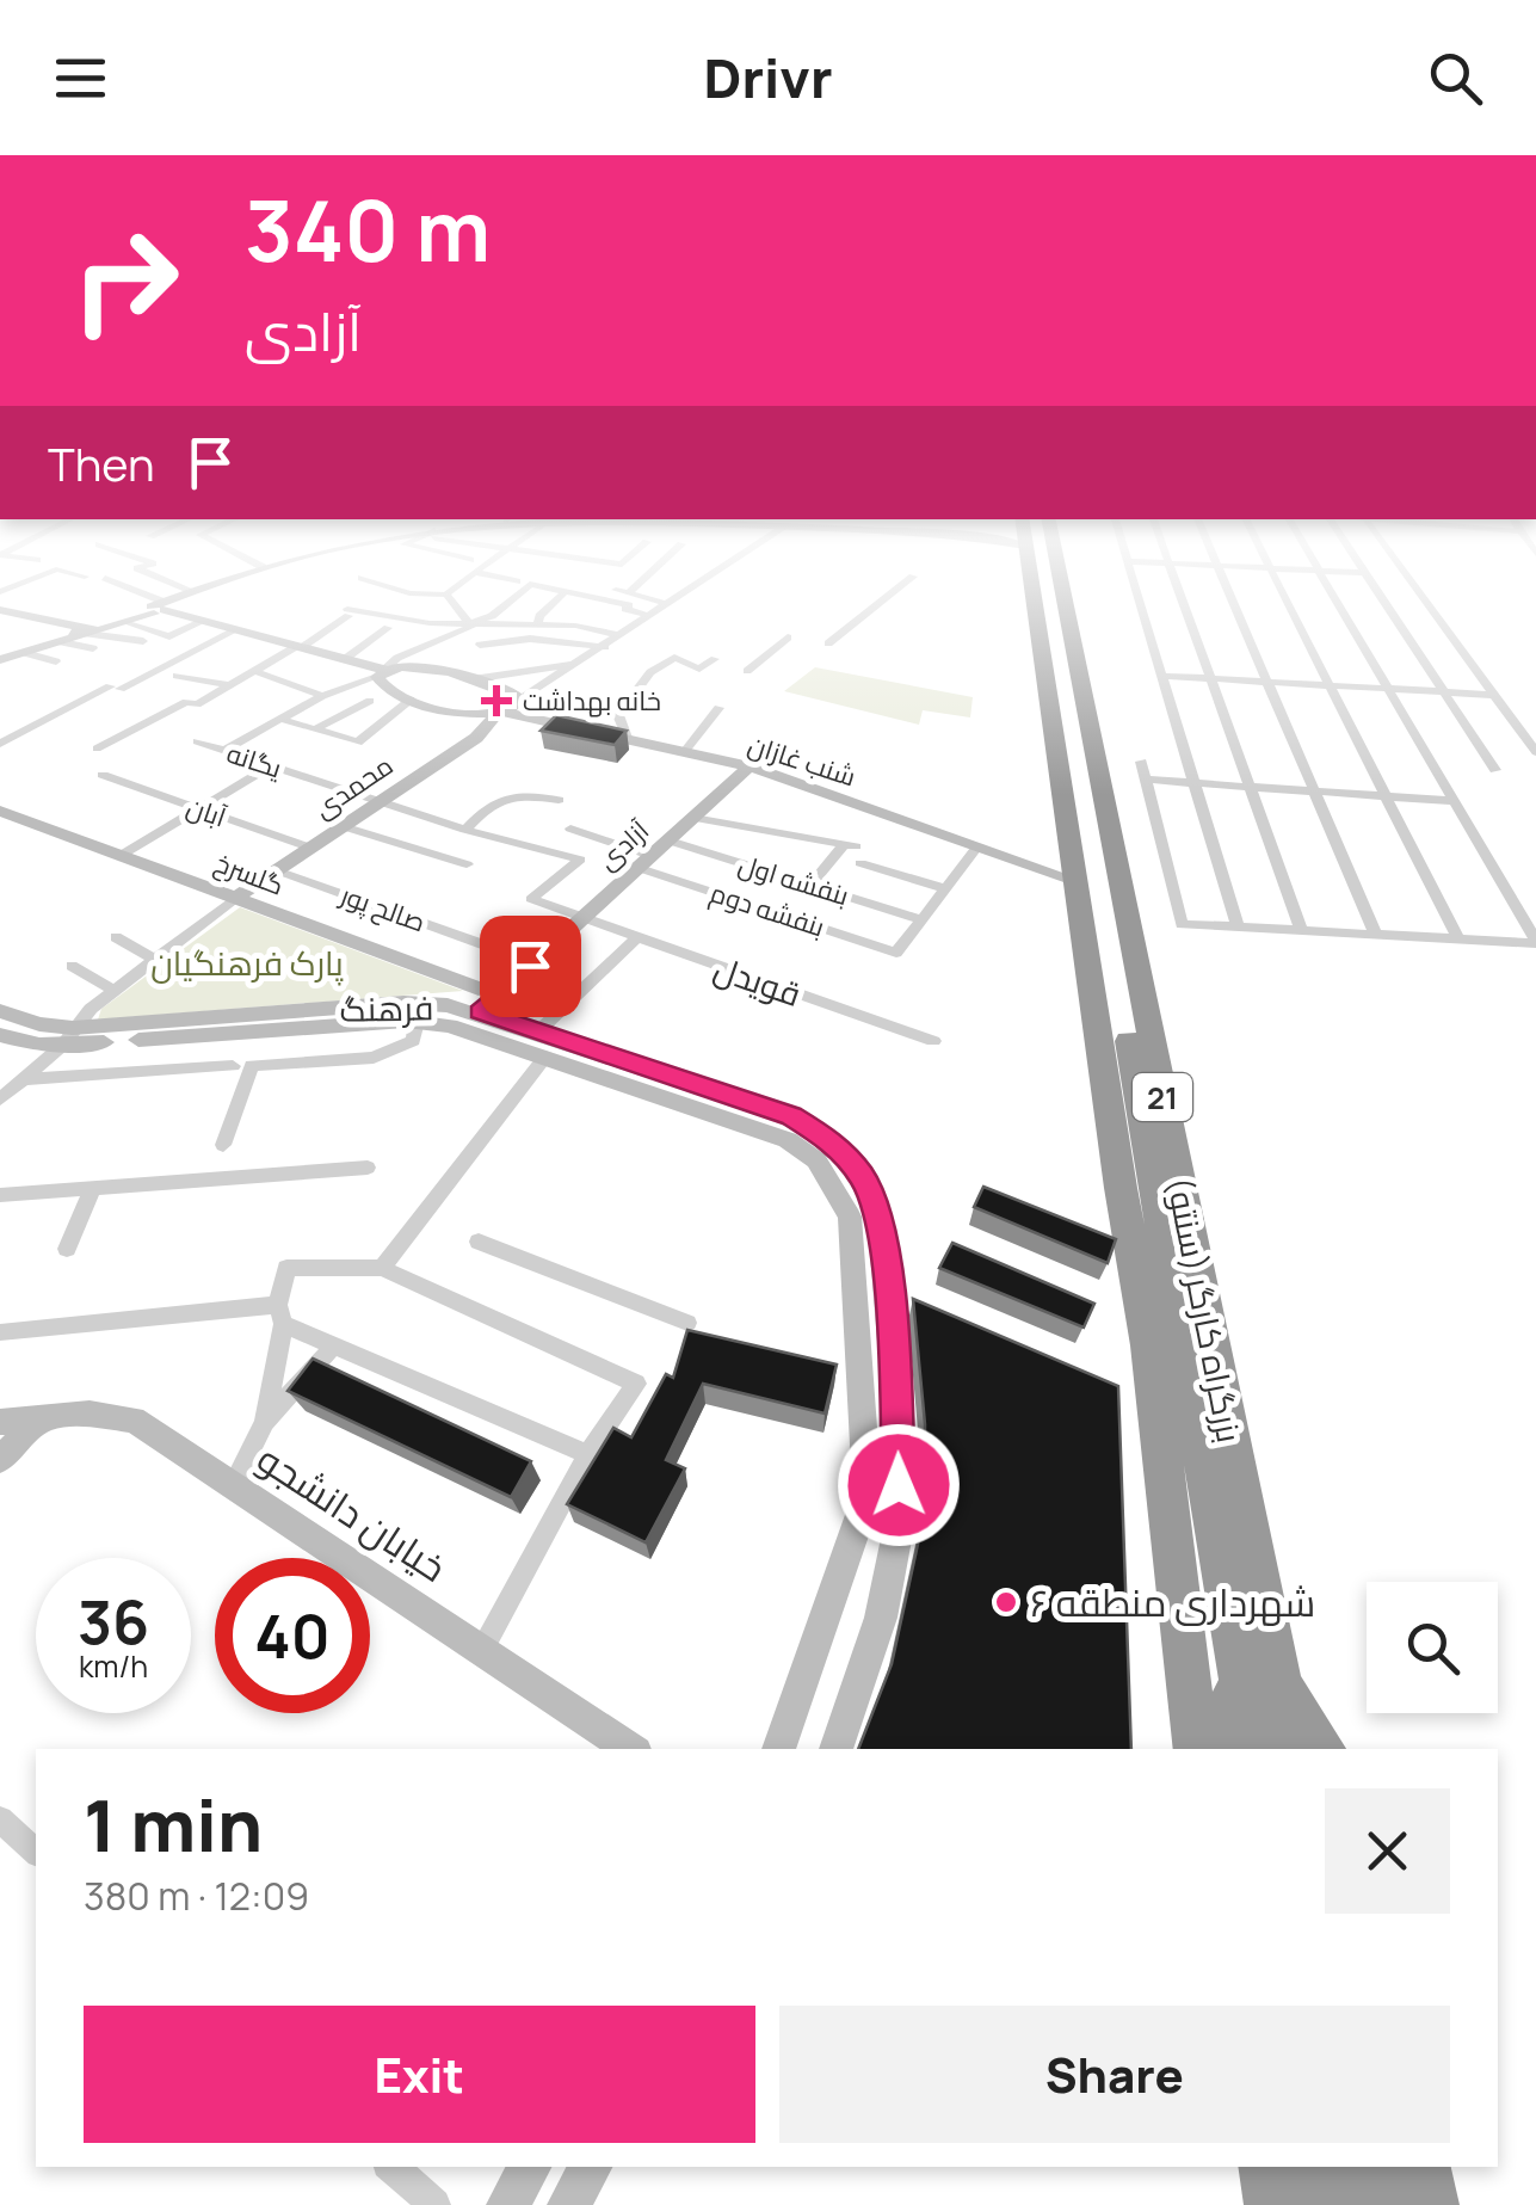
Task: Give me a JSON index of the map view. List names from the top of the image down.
{
  "streets": {
    "highway": ["21", "بزرگراه کارگر (سنتو)"],
    "street": [
      "یگانه",
      "شنب غازان",
      "محمدی",
      "آبان",
      "آزادی",
      "گلسرخ",
      "بنفشه اول",
      "صالح پور",
      "بنفشه دوم",
      "قویدل",
      "فرهنگ",
      "خیابان دانشجو"
    ]
  },
  "crossings": [
    ["یگانه", "محمدی"],
    ["یگانه", "قویدل"],
    ["شنب غازان", "محمدی"],
    ["شنب غازان", "آزادی"],
    ["محمدی", "آبان"],
    ["محمدی", "گلسرخ"],
    ["محمدی", "صالح پور"],
    ["آزادی", "گلسرخ"],
    ["آزادی", "بنفشه اول"],
    ["آزادی", "بنفشه دوم"],
    ["آزادی", "قویدل"],
    ["آزادی", "فرهنگ"],
    ["گلسرخ", "فرهنگ"],
    ["بنفشه اول", "بنفشه دوم"]
  ],
  "parks": ["پارک فرهنگیان"],
  "places": {
    "health": ["خانه بهداشت"],
    "other": ["شهرداری منطقه ۶"]
  },
  "page": {
    "header": "Drivr",
    "turn": ["340 m", "آزادی"],
    "then": "Then",
    "speed": "36 km/h",
    "limit": "40",
    "heading": ["1 min", "380 m · 12:09"],
    "buttons": ["Exit", "Share"]
  }
}
